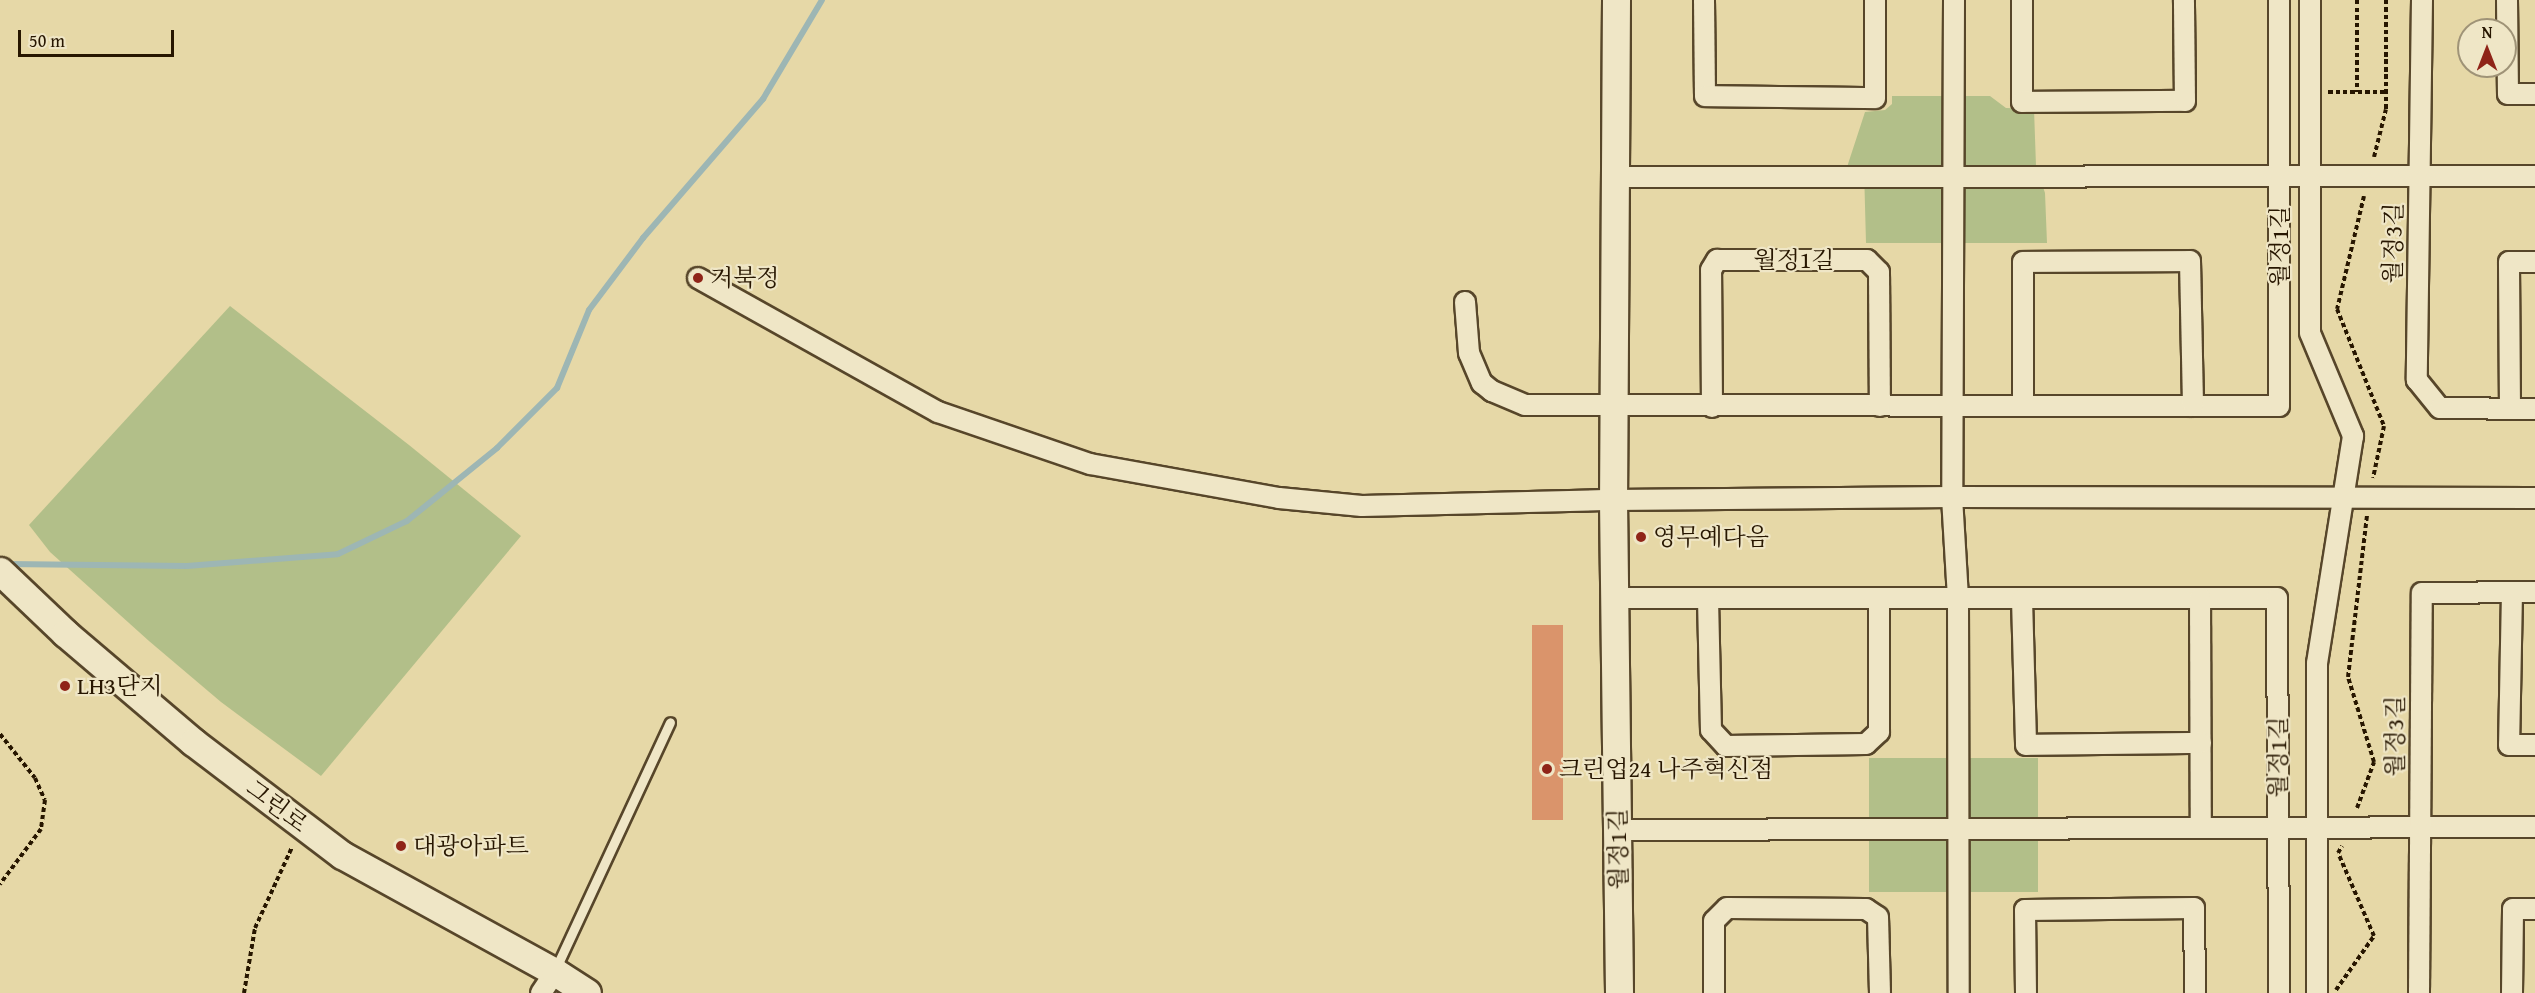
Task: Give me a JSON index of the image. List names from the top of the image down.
{
  "streets": {
    "street": ["월정3길", "월정1길", "그린로"]
  },
  "places": [
    "거북정",
    "영무예다음",
    "LH3단지",
    "크린업24 나주혁신점",
    "대광아파트"
  ],
  "scale_bar": "50 m",
  "north": "top"
}
